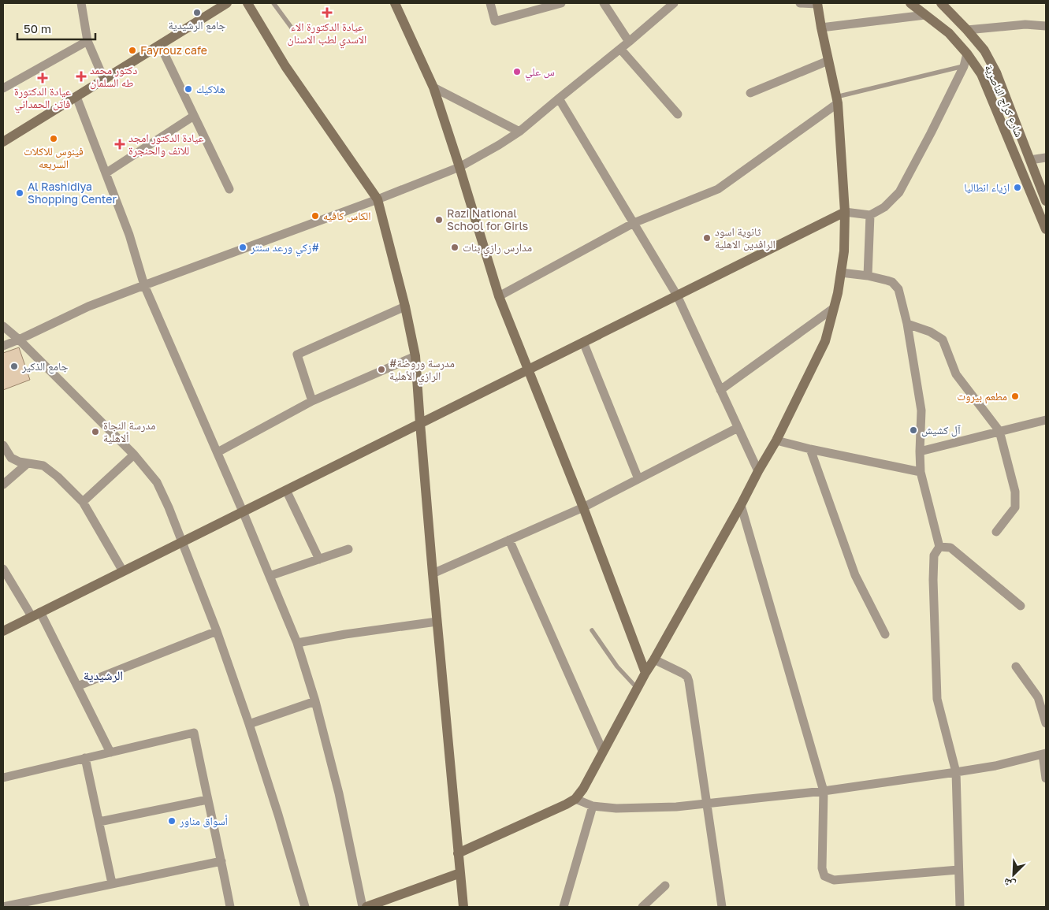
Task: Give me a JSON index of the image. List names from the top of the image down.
{
  "streets": {
    "street": ["شارع كراج الناصرية"]
  },
  "districts": ["الرشيدية"],
  "places": {
    "other": [
      "جامع الرشيدية",
      "Fayrouz cafe",
      "س علي",
      "هلاكيك",
      "فينوس للاكلات السريعه",
      "ازياء انطاليا",
      "Al Rashidiya Shopping Center",
      "الكاس كافيه",
      "Razi National School for Girls",
      "ثانوية اسود الرافدين الاهلية",
      "زكي ورعد سنتر#",
      "مدارس رازي بنات",
      "جامع الذكير",
      "#مدرسة وروضة الرازي الأهلية",
      "مطعم بيروت",
      "آل كشيش",
      "مدرسة النجاة ألاهلية",
      "أسواق مناور"
    ],
    "health": [
      "عيادة الدكتورة الاء الاسدي لطب الاسنان",
      "دكتور محمد طه السلمان",
      "عيادة الدكتورة فاتن الحمداني",
      "عيادة الدكتور امجد للانف والحنجرة"
    ]
  },
  "scale_bar": "50 m",
  "north": "bottom left"
}
